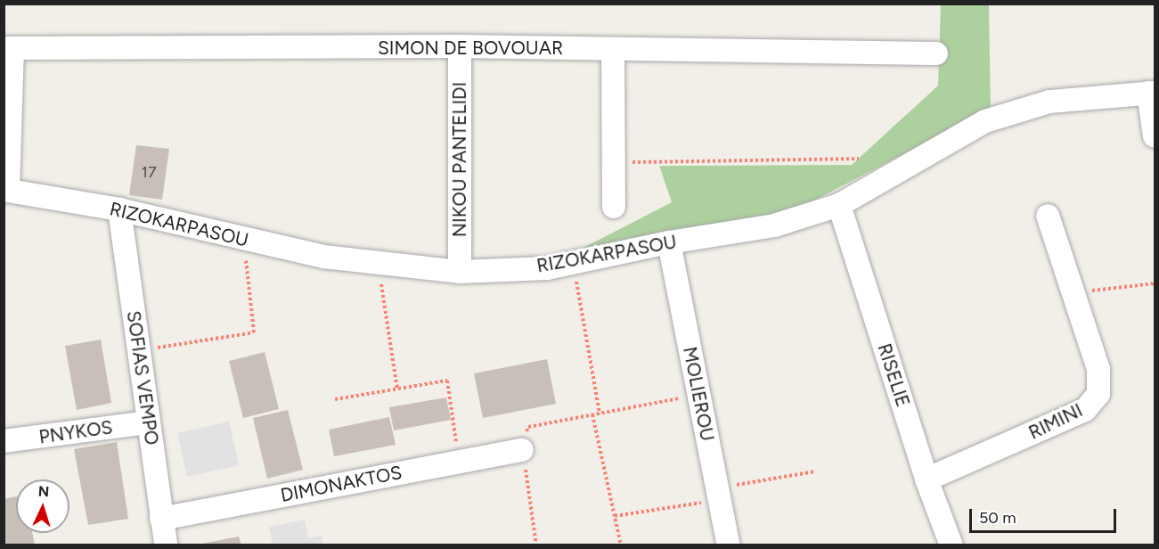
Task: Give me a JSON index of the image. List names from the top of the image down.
{
  "streets": {
    "street": [
      "SIMON DE BOVOUAR",
      "NIKOU PANTELIDI",
      "RIZOKARPASOU",
      "RISELIE",
      "SOFIAS VEMPO",
      "MOLIEROU",
      "RIMINI",
      "PNYKOS",
      "DIMONAKTOS"
    ]
  },
  "crossings": [
    ["SIMON DE BOVOUAR", "NIKOU PANTELIDI"],
    ["NIKOU PANTELIDI", "RIZOKARPASOU"],
    ["RIZOKARPASOU", "RISELIE"],
    ["RIZOKARPASOU", "SOFIAS VEMPO"],
    ["RIZOKARPASOU", "MOLIEROU"],
    ["RISELIE", "RIMINI"],
    ["SOFIAS VEMPO", "PNYKOS"],
    ["SOFIAS VEMPO", "DIMONAKTOS"]
  ],
  "house_numbers": ["17"],
  "scale_bar": "50 m",
  "north": "top"
}
